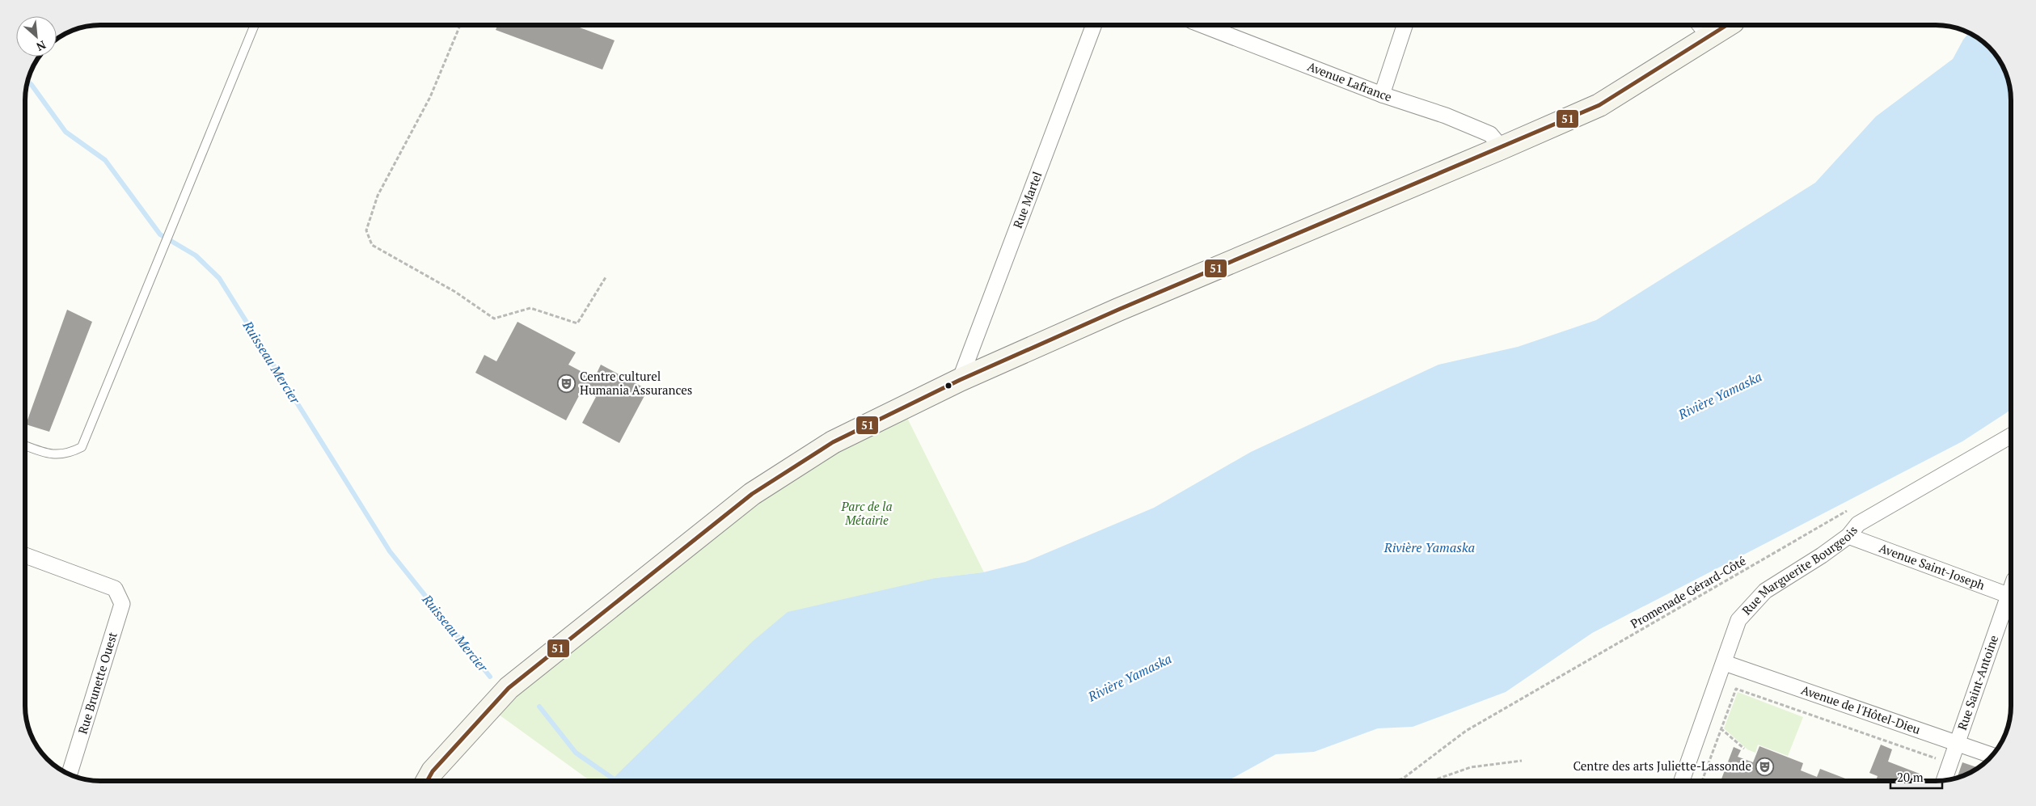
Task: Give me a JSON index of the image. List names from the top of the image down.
{
  "streets": {
    "street": [
      "Avenue Lafrance",
      "Rue Martel",
      "Avenue Saint-Joseph",
      "Rue Marguerite Bourgeois",
      "Rue Saint-Antoine",
      "Rue Brunette Ouest",
      "Avenue de l'Hôtel-Dieu"
    ],
    "path": ["Promenade Gérard-Côté"]
  },
  "crossings": [
    ["Avenue Saint-Joseph", "Rue Marguerite Bourgeois"],
    ["Avenue Saint-Joseph", "Rue Saint-Antoine"],
    ["Rue Marguerite Bourgeois", "Avenue de l'Hôtel-Dieu"],
    ["Rue Saint-Antoine", "Avenue de l'Hôtel-Dieu"]
  ],
  "water": ["Ruisseau Mercier", "Rivière Yamaska"],
  "parks": ["Parc de la Métairie"],
  "places": {
    "theatre": ["Centre culturel Humania Assurances", "Centre des arts Juliette-Lassonde"]
  },
  "lines": ["transit line 51"],
  "scale_bar": "20 m",
  "north": "bottom right"
}
